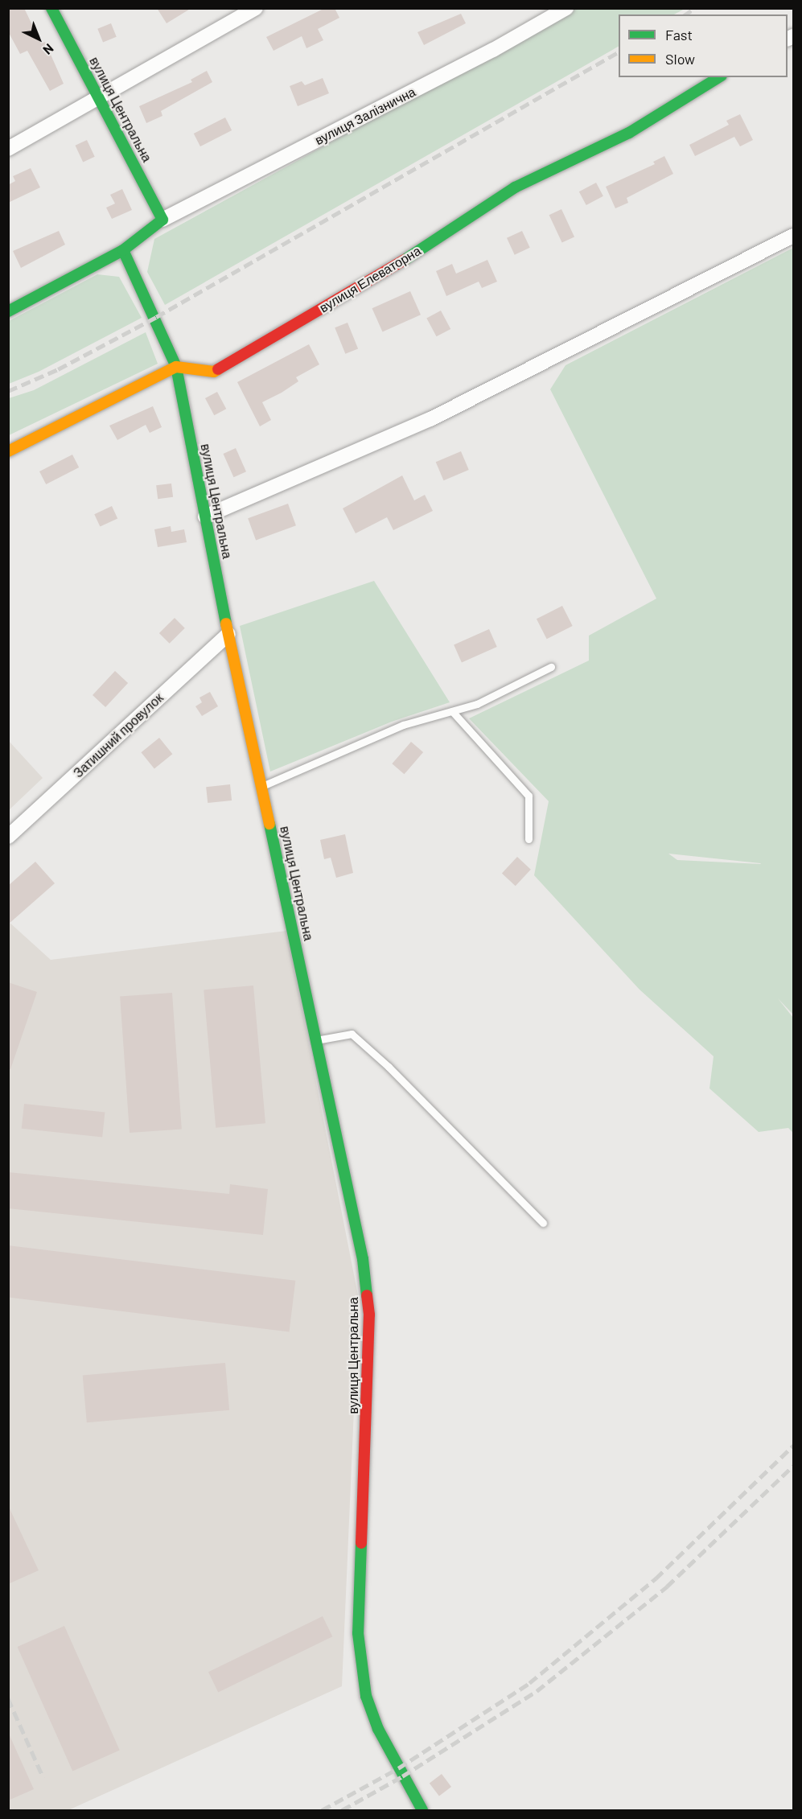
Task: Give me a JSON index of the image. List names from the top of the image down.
{
  "streets": {
    "main road": ["вулиця Центральна", "вулиця Елеваторна"],
    "street": ["вулиця Залізнична", "Затишний провулок"]
  },
  "crossings": [
    ["вулиця Центральна", "вулиця Залізнична"],
    ["вулиця Центральна", "вулиця Елеваторна"],
    ["вулиця Центральна", "Затишний провулок"]
  ],
  "legend": ["Fast", "Slow"],
  "north": "bottom right"
}
